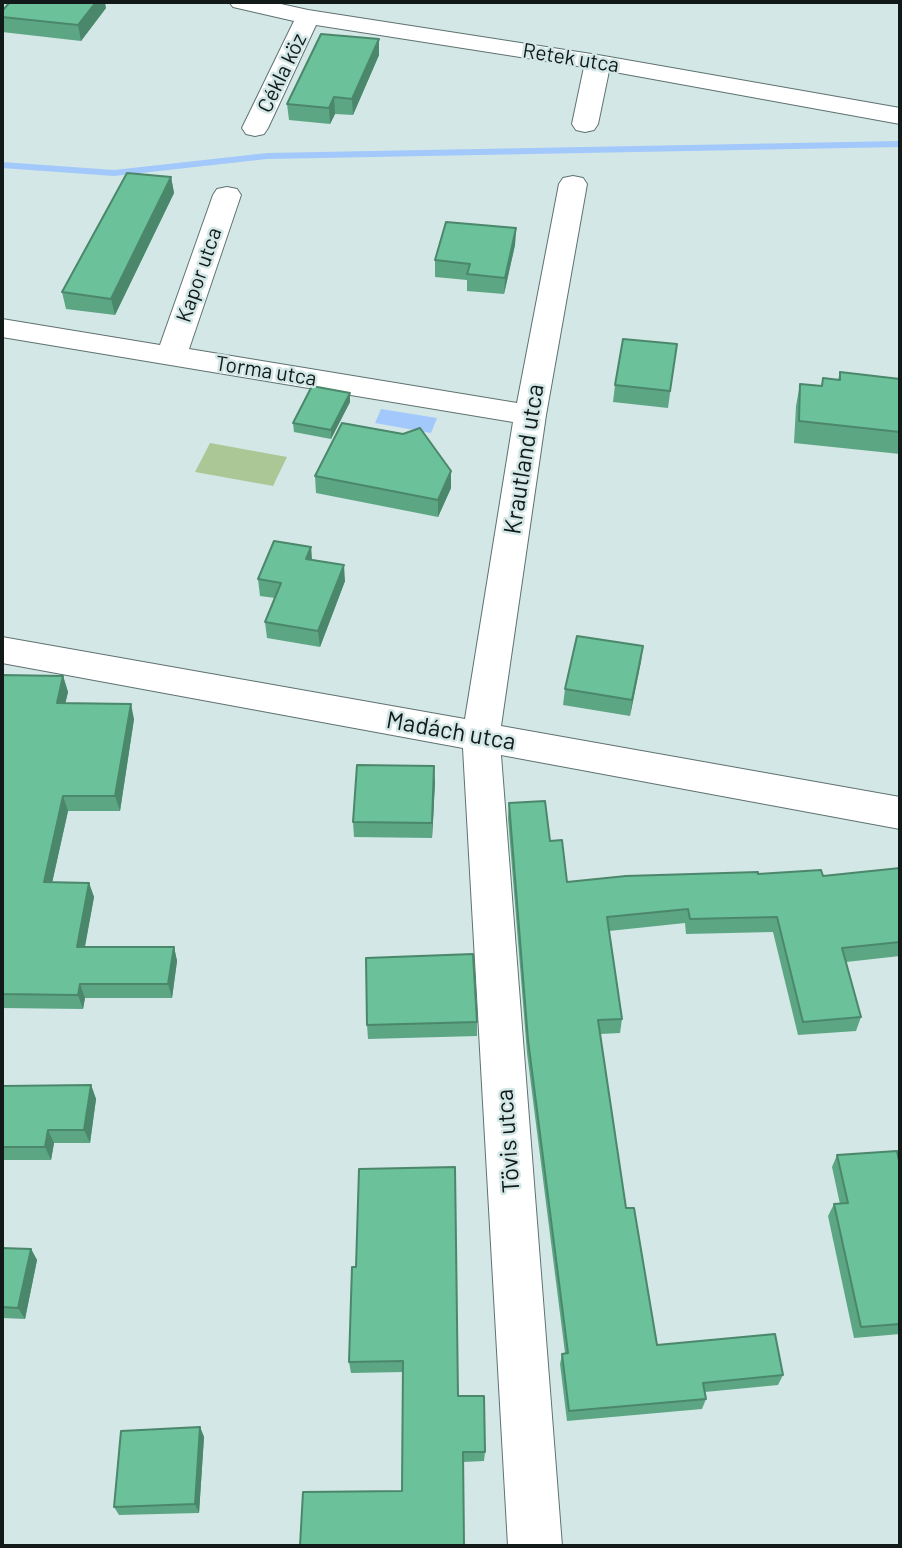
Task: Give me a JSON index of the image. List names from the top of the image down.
{
  "streets": {
    "street": [
      "Retek utca",
      "Cékla köz",
      "Kapor utca",
      "Torma utca",
      "Krautland utca",
      "Madách utca",
      "Tövis utca"
    ]
  },
  "crossings": [
    ["Retek utca", "Cékla köz"],
    ["Kapor utca", "Torma utca"],
    ["Torma utca", "Krautland utca"],
    ["Krautland utca", "Madách utca"],
    ["Krautland utca", "Tövis utca"],
    ["Madách utca", "Tövis utca"]
  ]
}
